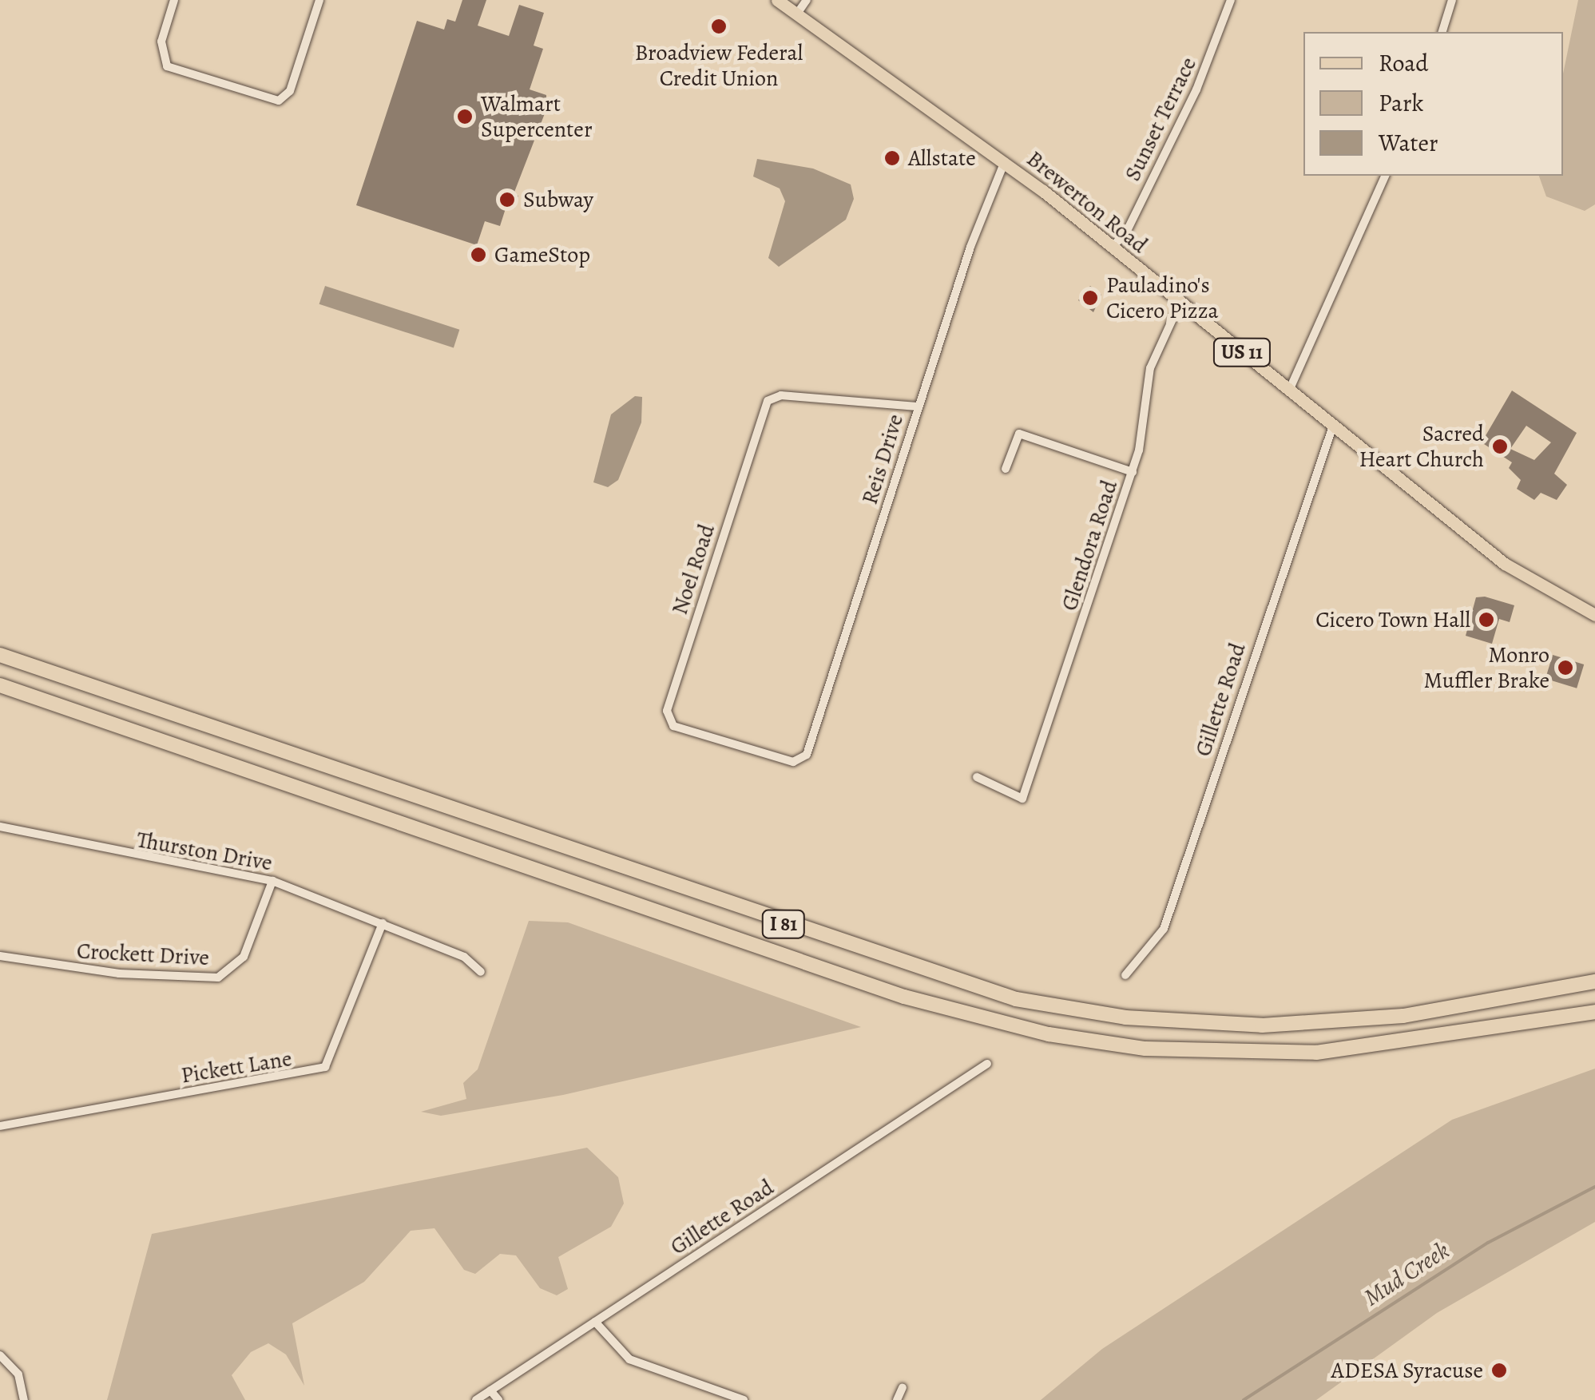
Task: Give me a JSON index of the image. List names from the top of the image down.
{
  "streets": {
    "highway": ["I 81"],
    "main road": ["Brewerton Road", "US 11"],
    "street": [
      "Sunset Terrace",
      "Reis Drive",
      "Glendora Road",
      "Noel Road",
      "Gillette Road",
      "Thurston Drive",
      "Crockett Drive",
      "Pickett Lane"
    ]
  },
  "crossings": [
    ["Sunset Terrace", "Brewerton Road"],
    ["Brewerton Road", "Reis Drive"],
    ["Brewerton Road", "Glendora Road"],
    ["Brewerton Road", "Gillette Road"],
    ["Reis Drive", "Noel Road"],
    ["Thurston Drive", "Crockett Drive"],
    ["Thurston Drive", "Pickett Lane"]
  ],
  "water": ["Mud Creek"],
  "places": [
    "Broadview Federal Credit Union",
    "Walmart Supercenter",
    "Allstate",
    "Subway",
    "GameStop",
    "Pauladino's Cicero Pizza",
    "Sacred Heart Church",
    "Cicero Town Hall",
    "Monro Muffler Brake",
    "ADESA Syracuse"
  ],
  "legend": ["Road", "Park", "Water"]
}
